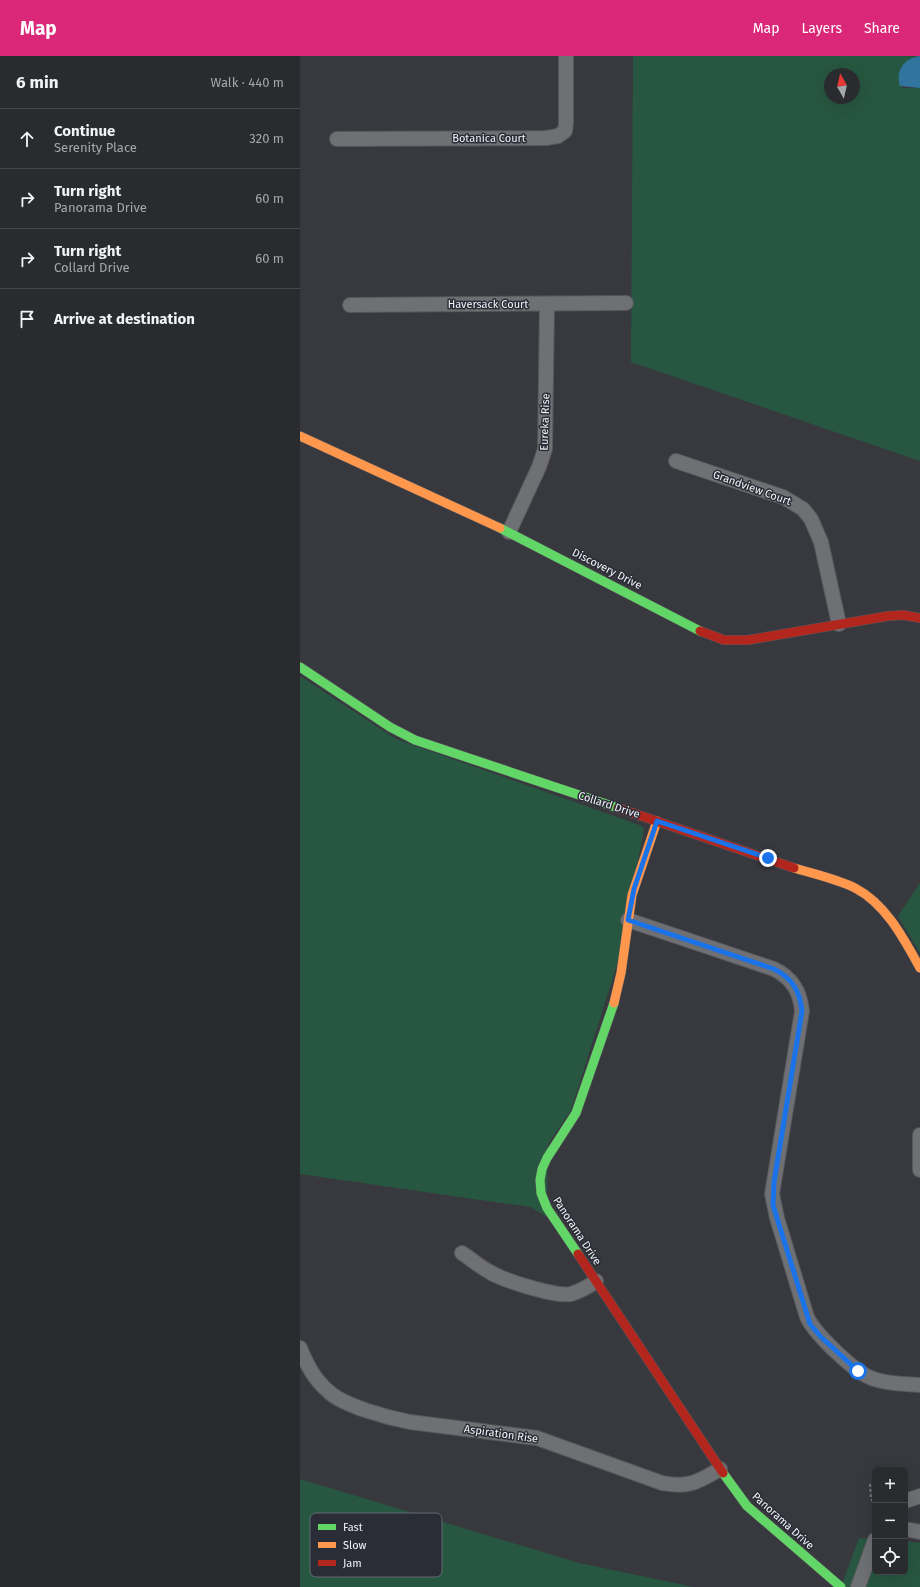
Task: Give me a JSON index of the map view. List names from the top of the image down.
{
  "streets": {
    "street": [
      "Botanica Court",
      "Haversack Court",
      "Eureka Rise",
      "Grandview Court",
      "Discovery Drive",
      "Collard Drive",
      "Panorama Drive",
      "Aspiration Rise"
    ]
  },
  "crossings": [
    ["Haversack Court", "Eureka Rise"],
    ["Eureka Rise", "Discovery Drive"],
    ["Grandview Court", "Discovery Drive"],
    ["Collard Drive", "Panorama Drive"],
    ["Panorama Drive", "Aspiration Rise"]
  ],
  "legend": ["Fast", "Slow", "Jam"],
  "north": "top",
  "page": {
    "header": "Map",
    "nav": ["Map", "Layers", "Share"],
    "heading": ["6 min", "Walk · 440 m"],
    "list": [
      ["Continue", "Serenity Place", "320 m"],
      ["Turn right", "Panorama Drive", "60 m"],
      ["Turn right", "Collard Drive", "60 m"],
      "Arrive at destination"
    ],
    "map_buttons": ["+", "−"]
  }
}
